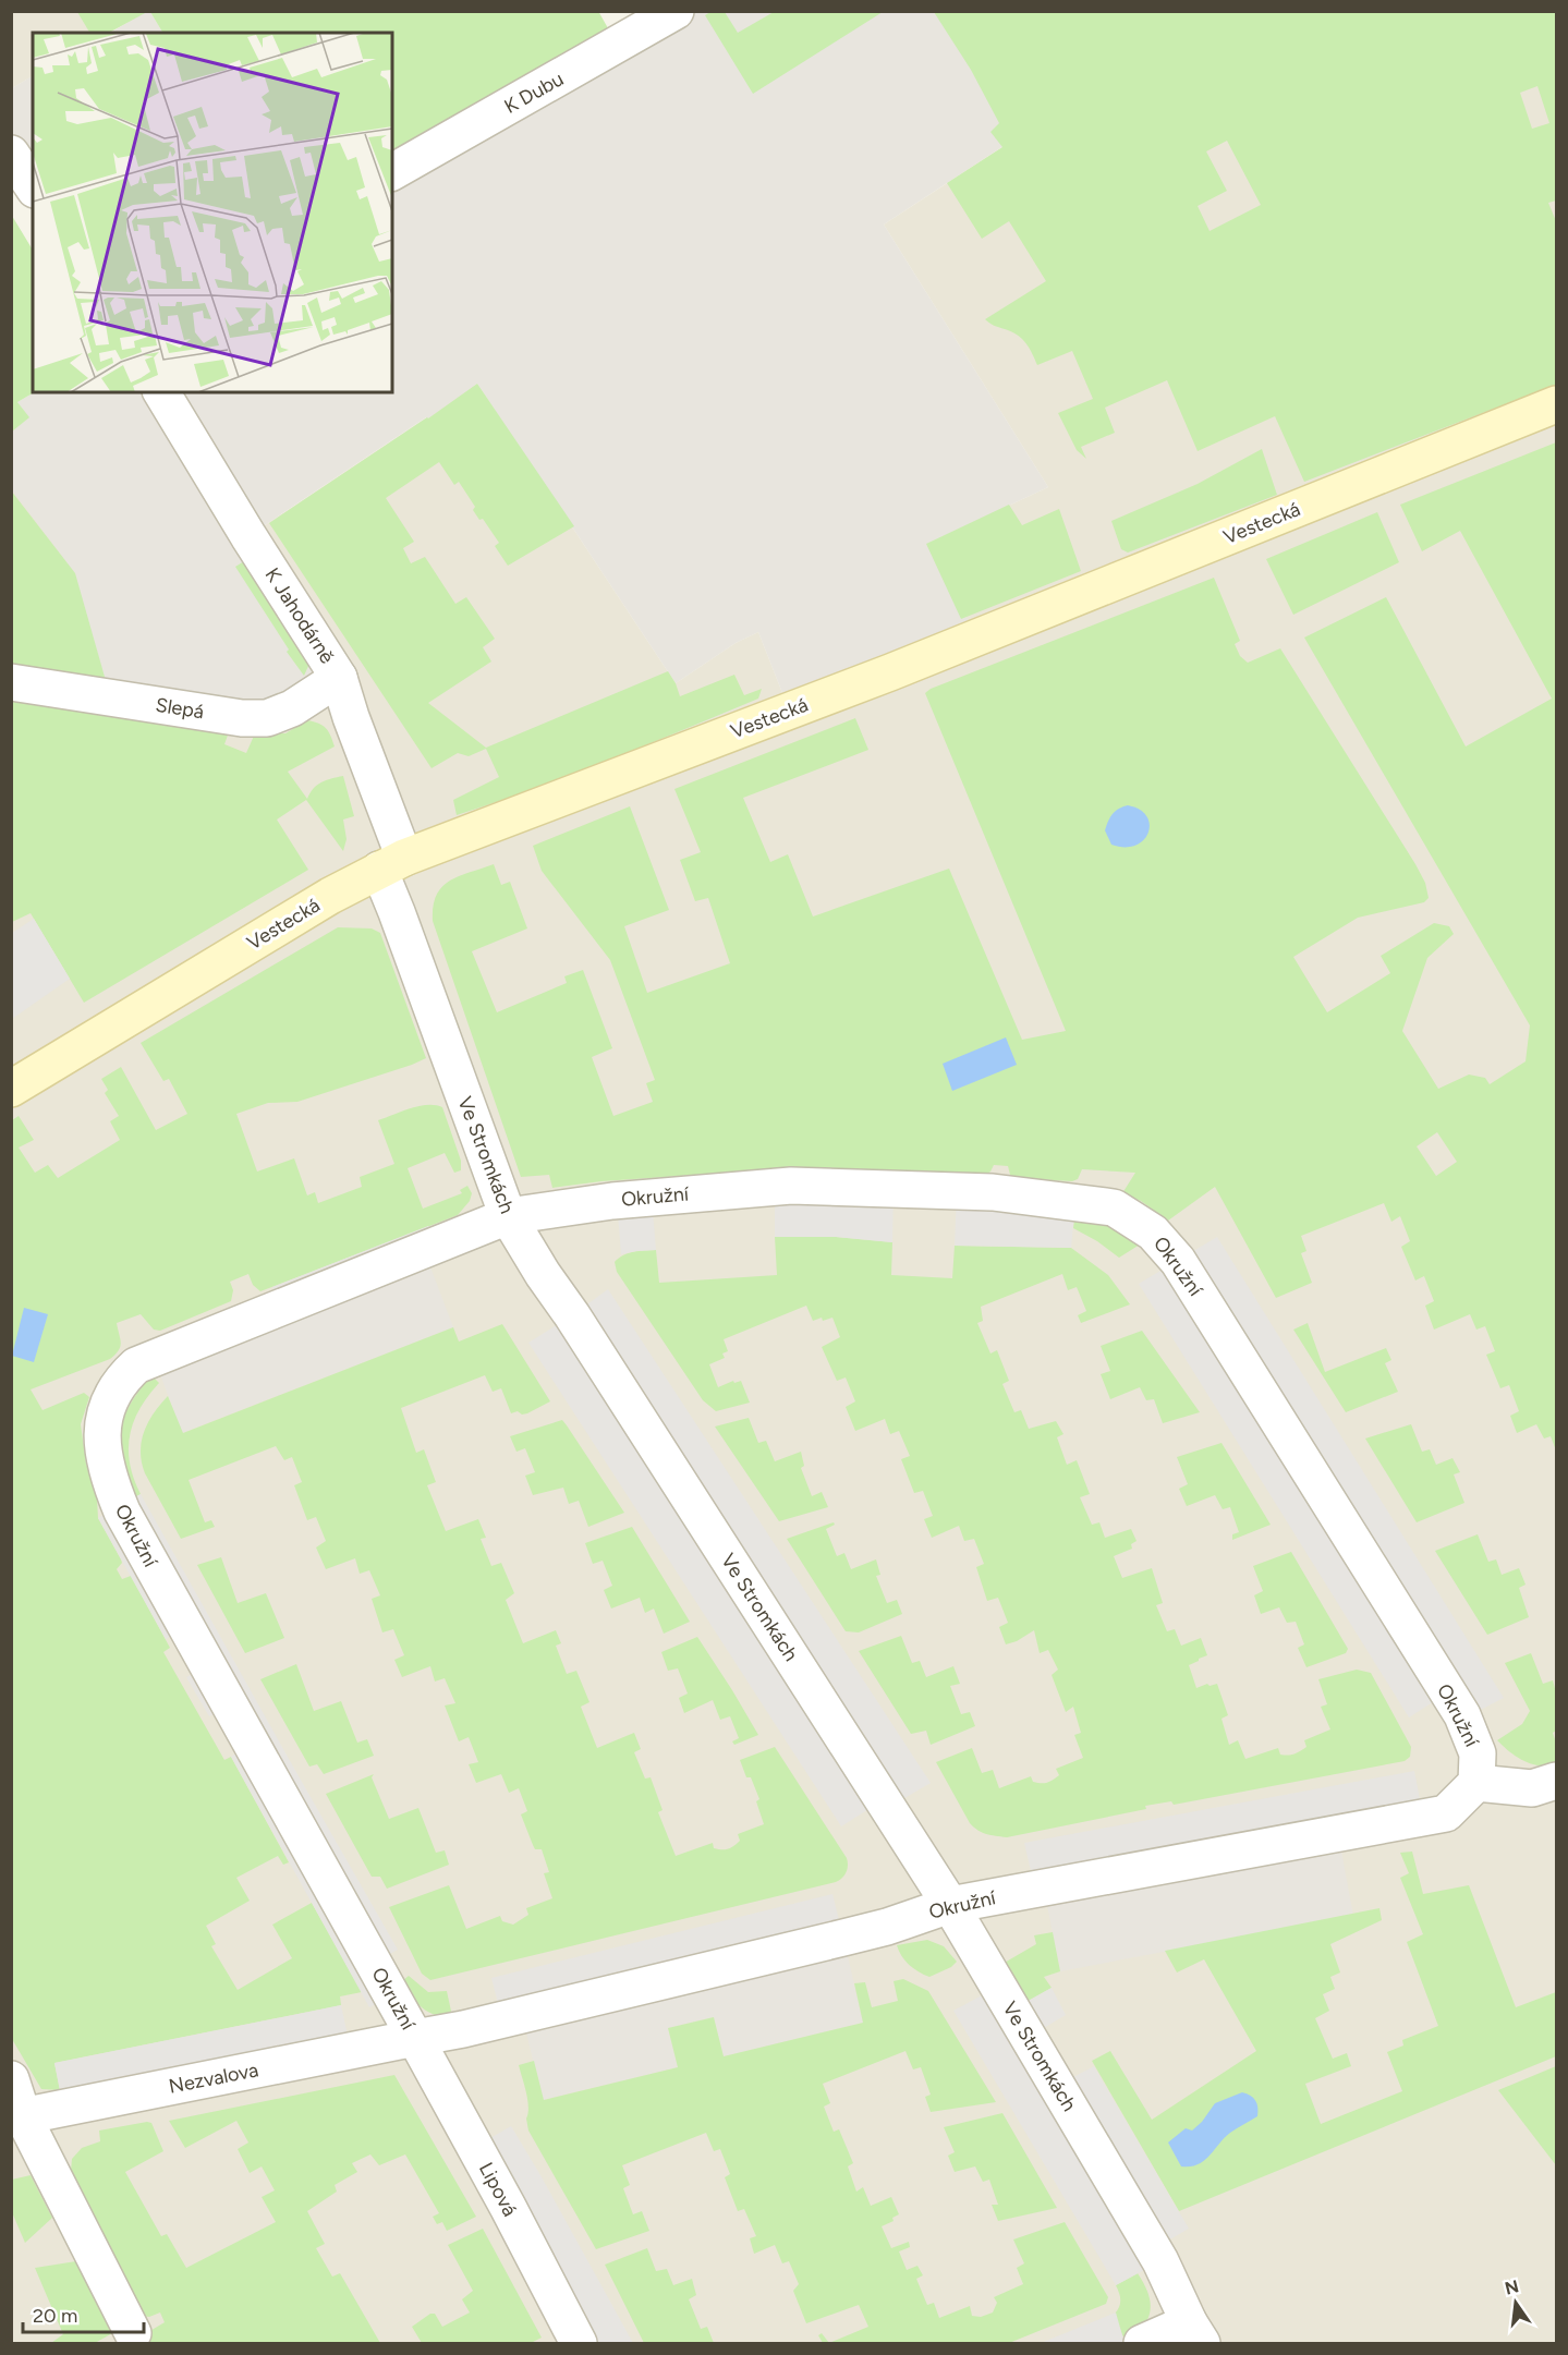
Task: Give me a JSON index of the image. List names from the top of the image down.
{
  "streets": {
    "street": [
      "K Dubu",
      "Vestecká",
      "K Jahodárně",
      "Slepá",
      "Ve Stromkách",
      "Okružní",
      "Nezvalova",
      "Lipová"
    ]
  },
  "crossings": [
    ["Vestecká", "K Jahodárně"],
    ["Vestecká", "Ve Stromkách"],
    ["K Jahodárně", "Slepá"],
    ["K Jahodárně", "Ve Stromkách"],
    ["Ve Stromkách", "Okružní"],
    ["Okružní", "Nezvalova"],
    ["Okružní", "Lipová"],
    ["Nezvalova", "Lipová"]
  ],
  "scale_bar": "20 m",
  "north": "top"
}
